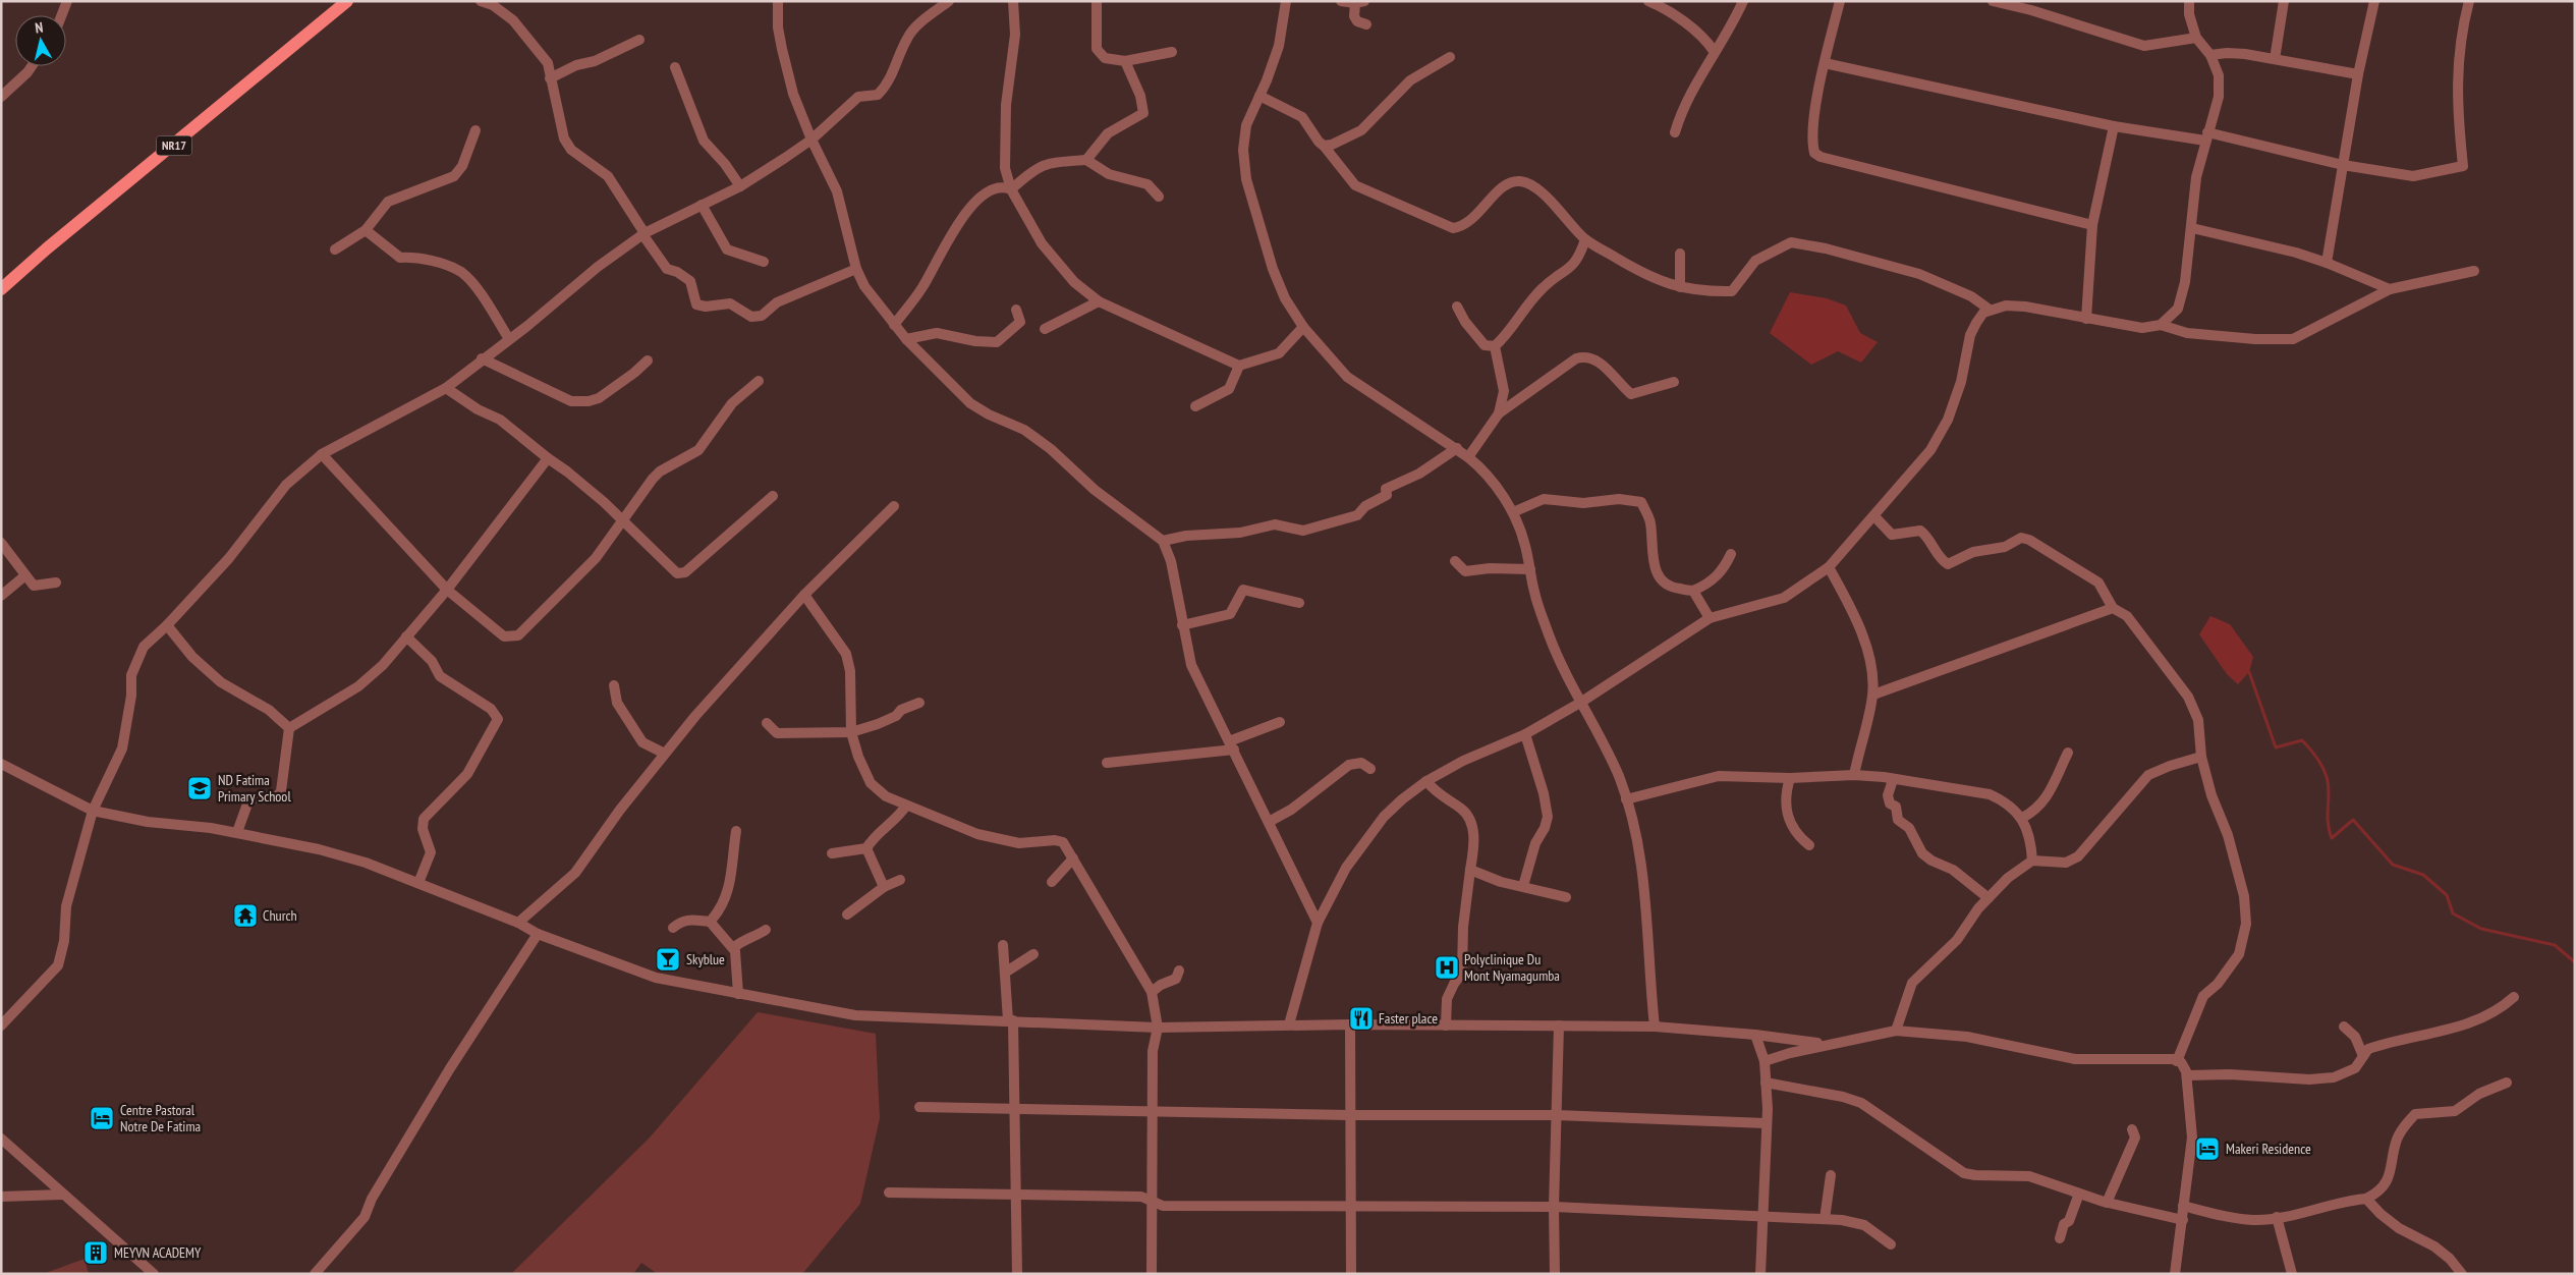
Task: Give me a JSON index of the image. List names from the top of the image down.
{
  "streets": {
    "main road": ["NR17"]
  },
  "places": {
    "school or university": ["ND Fatima Primary School"],
    "temple": ["Church"],
    "bar": ["Skyblue"],
    "hospital": ["Polyclinique Du Mont Nyamagumba"],
    "restaurant": ["Faster place"],
    "hotel": ["Centre Pastoral Notre De Fatima", "Makeri Residence"],
    "building": ["MEYVN ACADEMY"]
  },
  "north": "top"
}
